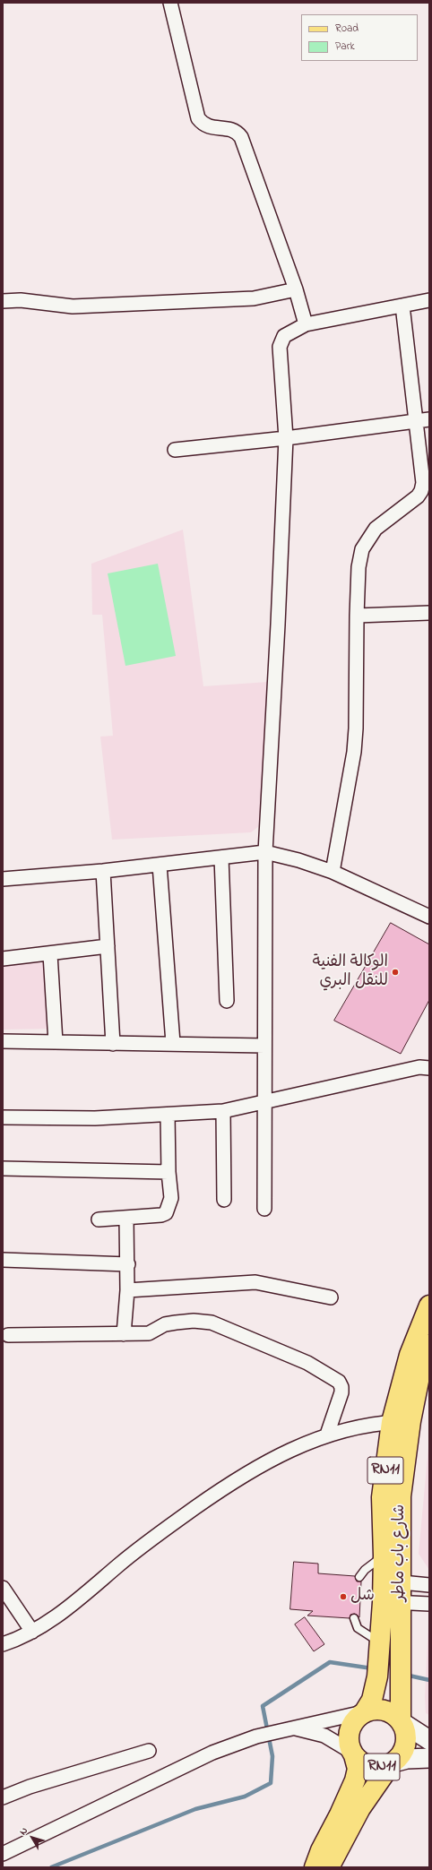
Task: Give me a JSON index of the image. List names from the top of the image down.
{
  "streets": {
    "main road": ["RN11", "شارع باب ماطر"]
  },
  "crossings": [
    ["RN11", "شارع باب ماطر"]
  ],
  "places": ["الوكالة الفنية للنقل البري", "شل"],
  "legend": ["Road", "Park"],
  "north": "top left"
}
